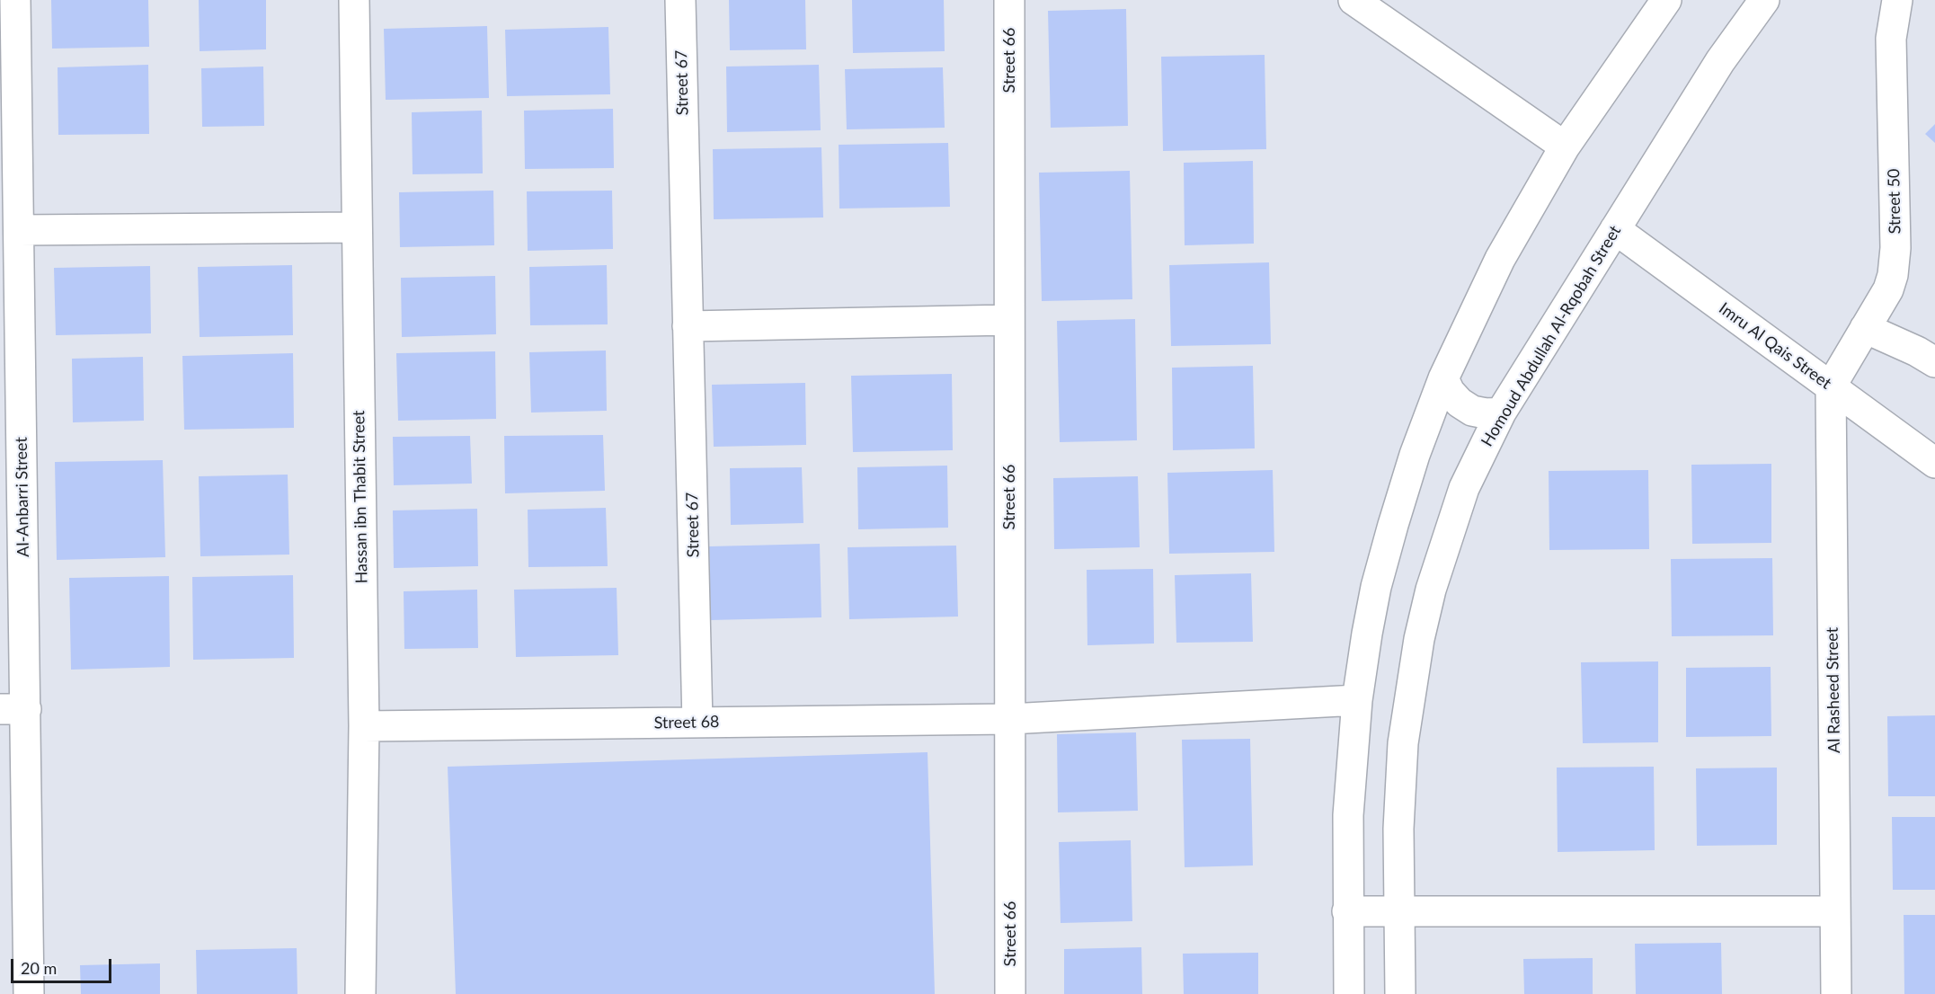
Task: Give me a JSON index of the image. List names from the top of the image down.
{
  "streets": {
    "street": [
      "Street 66",
      "Street 67",
      "Street 50",
      "Homoud Abdullah Al-Rqobah Street",
      "Imru Al Qais Street",
      "Al-Anbarri Street",
      "Hassan ibn Thabit Street",
      "Al Rasheed Street",
      "Street 68"
    ]
  },
  "crossings": [
    ["Street 66", "Street 68"],
    ["Street 67", "Street 68"],
    ["Street 50", "Imru Al Qais Street"],
    ["Street 50", "Al Rasheed Street"],
    ["Homoud Abdullah Al-Rqobah Street", "Imru Al Qais Street"],
    ["Imru Al Qais Street", "Al Rasheed Street"],
    ["Hassan ibn Thabit Street", "Street 68"]
  ],
  "scale_bar": "20 m"
}
